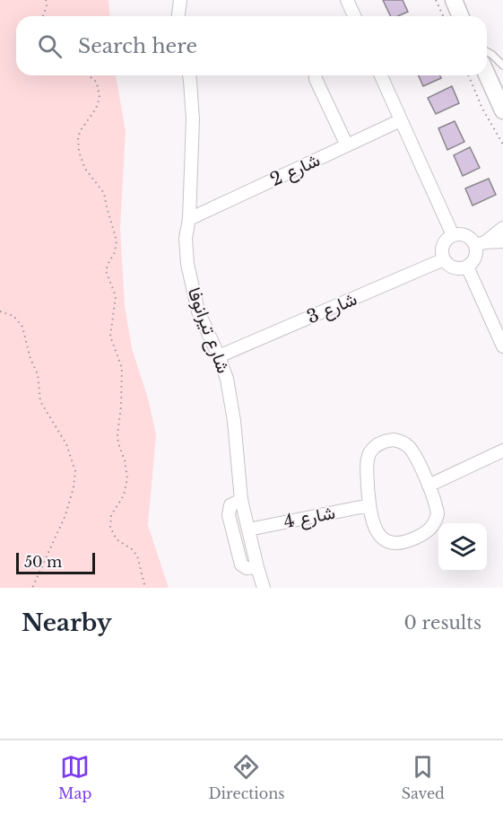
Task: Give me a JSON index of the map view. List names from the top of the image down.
{
  "streets": {
    "street": [
      "شارع 2",
      "شارع 3",
      "شارع تيرانوفا",
      "شارع 4"
    ]
  },
  "crossings": [
    ["شارع 2", "شارع تيرانوفا"],
    ["شارع 3", "شارع تيرانوفا"],
    ["شارع تيرانوفا", "شارع 4"]
  ],
  "scale_bar": "50 m",
  "page": {
    "search": "Search here",
    "scale": "50 m",
    "heading": ["Nearby", "0 results"],
    "nav": ["Map", "Directions", "Saved"]
  }
}
